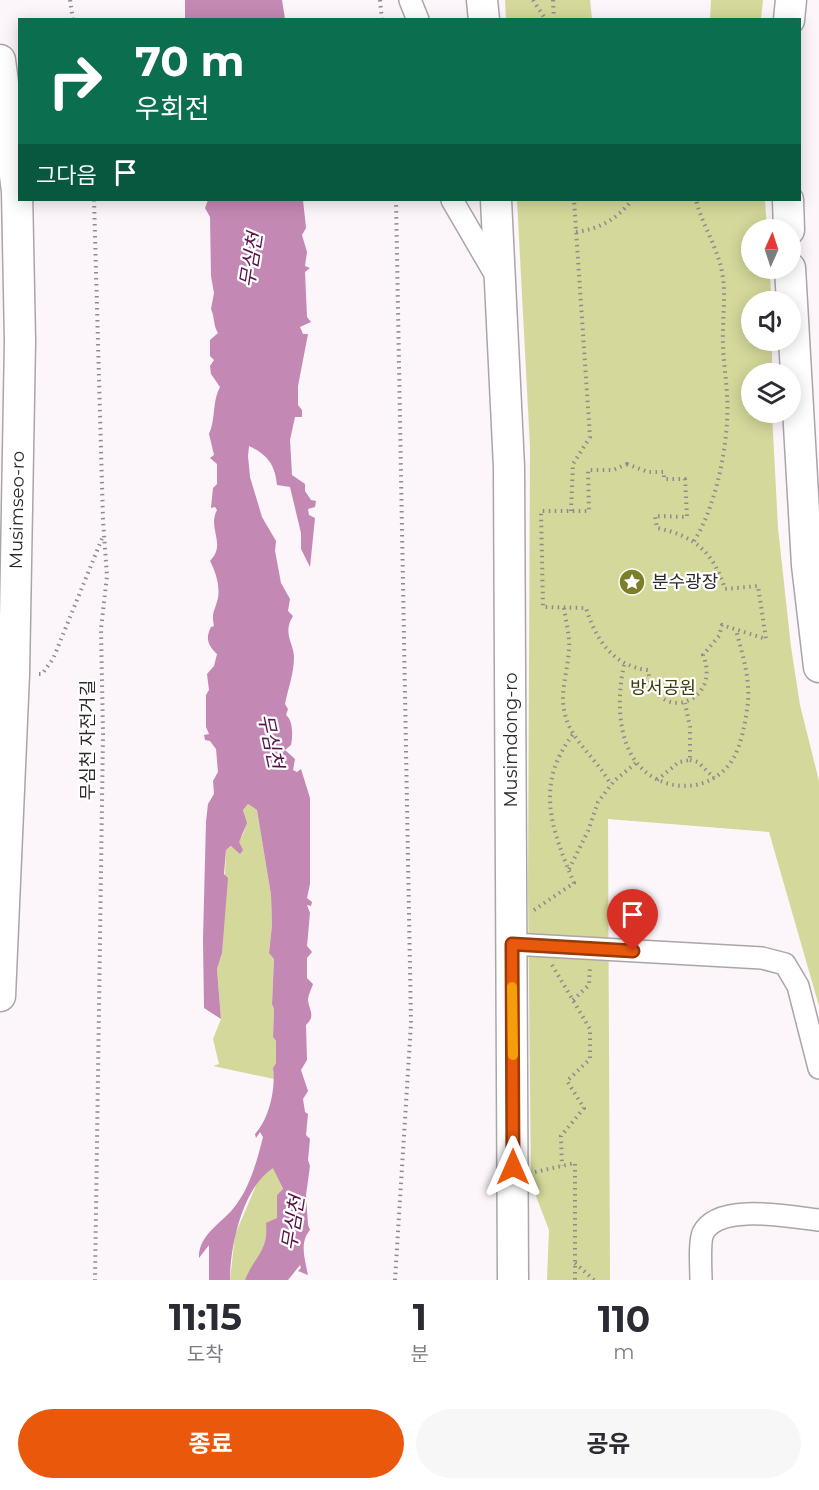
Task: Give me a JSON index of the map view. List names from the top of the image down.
{
  "streets": {
    "street": ["Musimseo-ro", "Musimdong-ro"],
    "path": ["무심천 자전거길"]
  },
  "water": ["무심천"],
  "parks": ["방서공원"],
  "places": {
    "place": ["분수광장"]
  },
  "north": "top",
  "page": {
    "turn": ["70 m", "우회전"],
    "then": "그다음",
    "eta": [
      "11:15",
      "도착",
      "1",
      "분",
      "110",
      "m"
    ],
    "buttons": ["종료", "공유"]
  }
}
